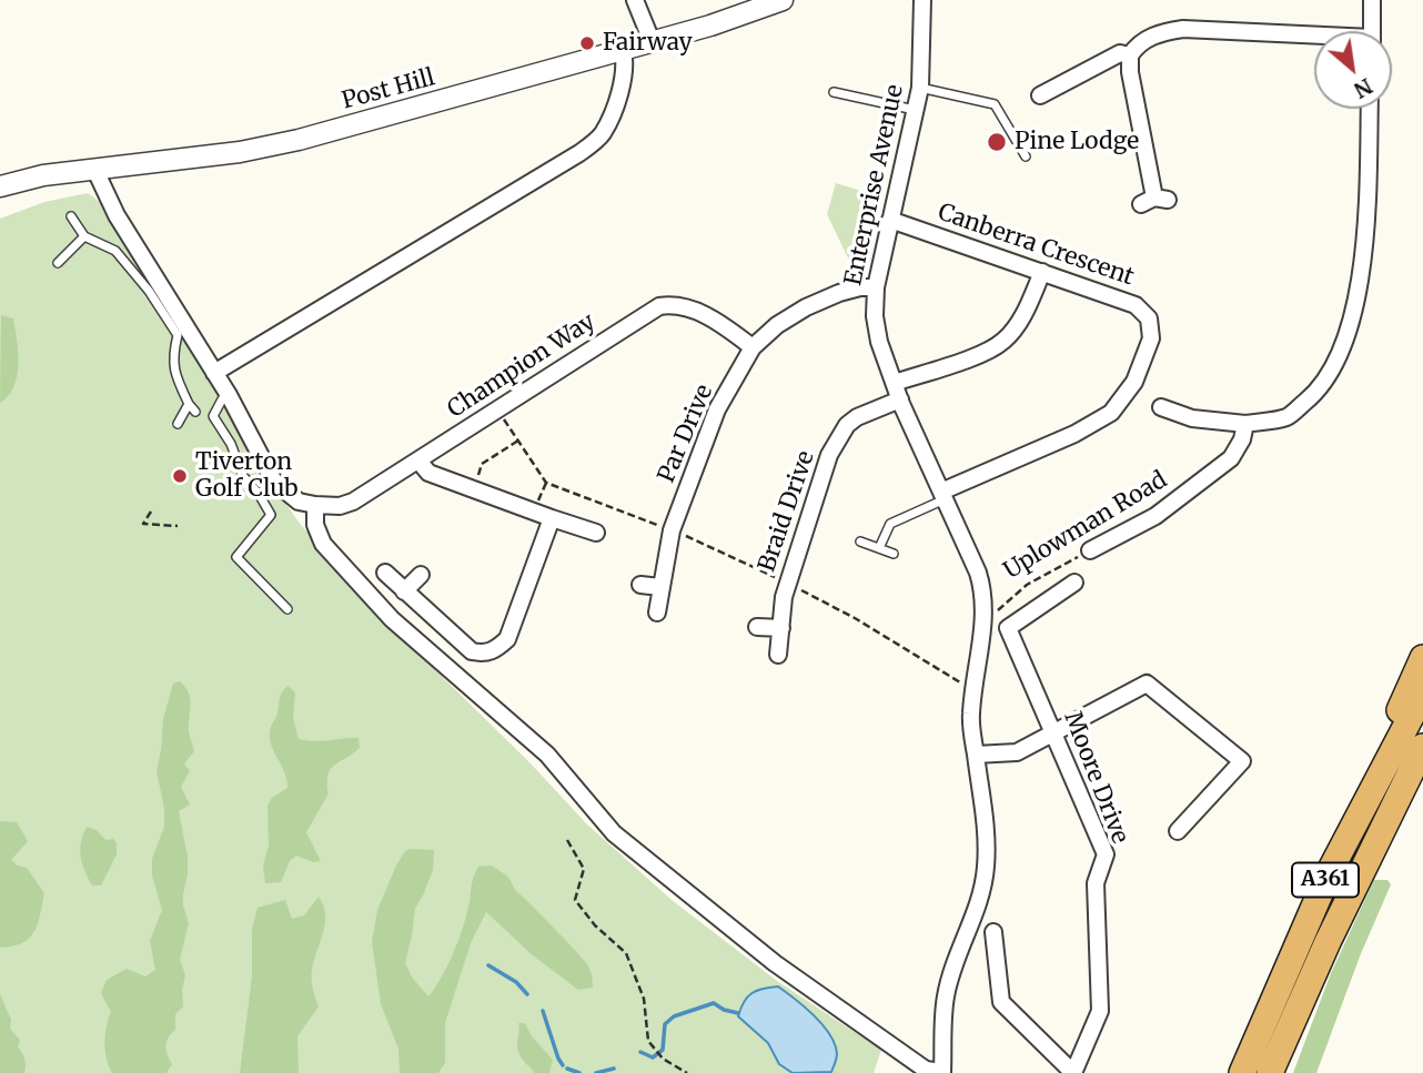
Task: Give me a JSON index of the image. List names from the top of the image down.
{
  "streets": {
    "highway": ["A361"],
    "street": [
      "Post Hill",
      "Enterprise Avenue",
      "Canberra Crescent",
      "Champion Way",
      "Par Drive",
      "Braid Drive",
      "Uplowman Road",
      "Moore Drive"
    ]
  },
  "crossings": [
    ["Enterprise Avenue", "Canberra Crescent"],
    ["Enterprise Avenue", "Par Drive"],
    ["Enterprise Avenue", "Braid Drive"],
    ["Enterprise Avenue", "Uplowman Road"],
    ["Champion Way", "Par Drive"]
  ],
  "places": ["Fairway", "Pine Lodge", "Tiverton Golf Club"],
  "north": "bottom right"
}
